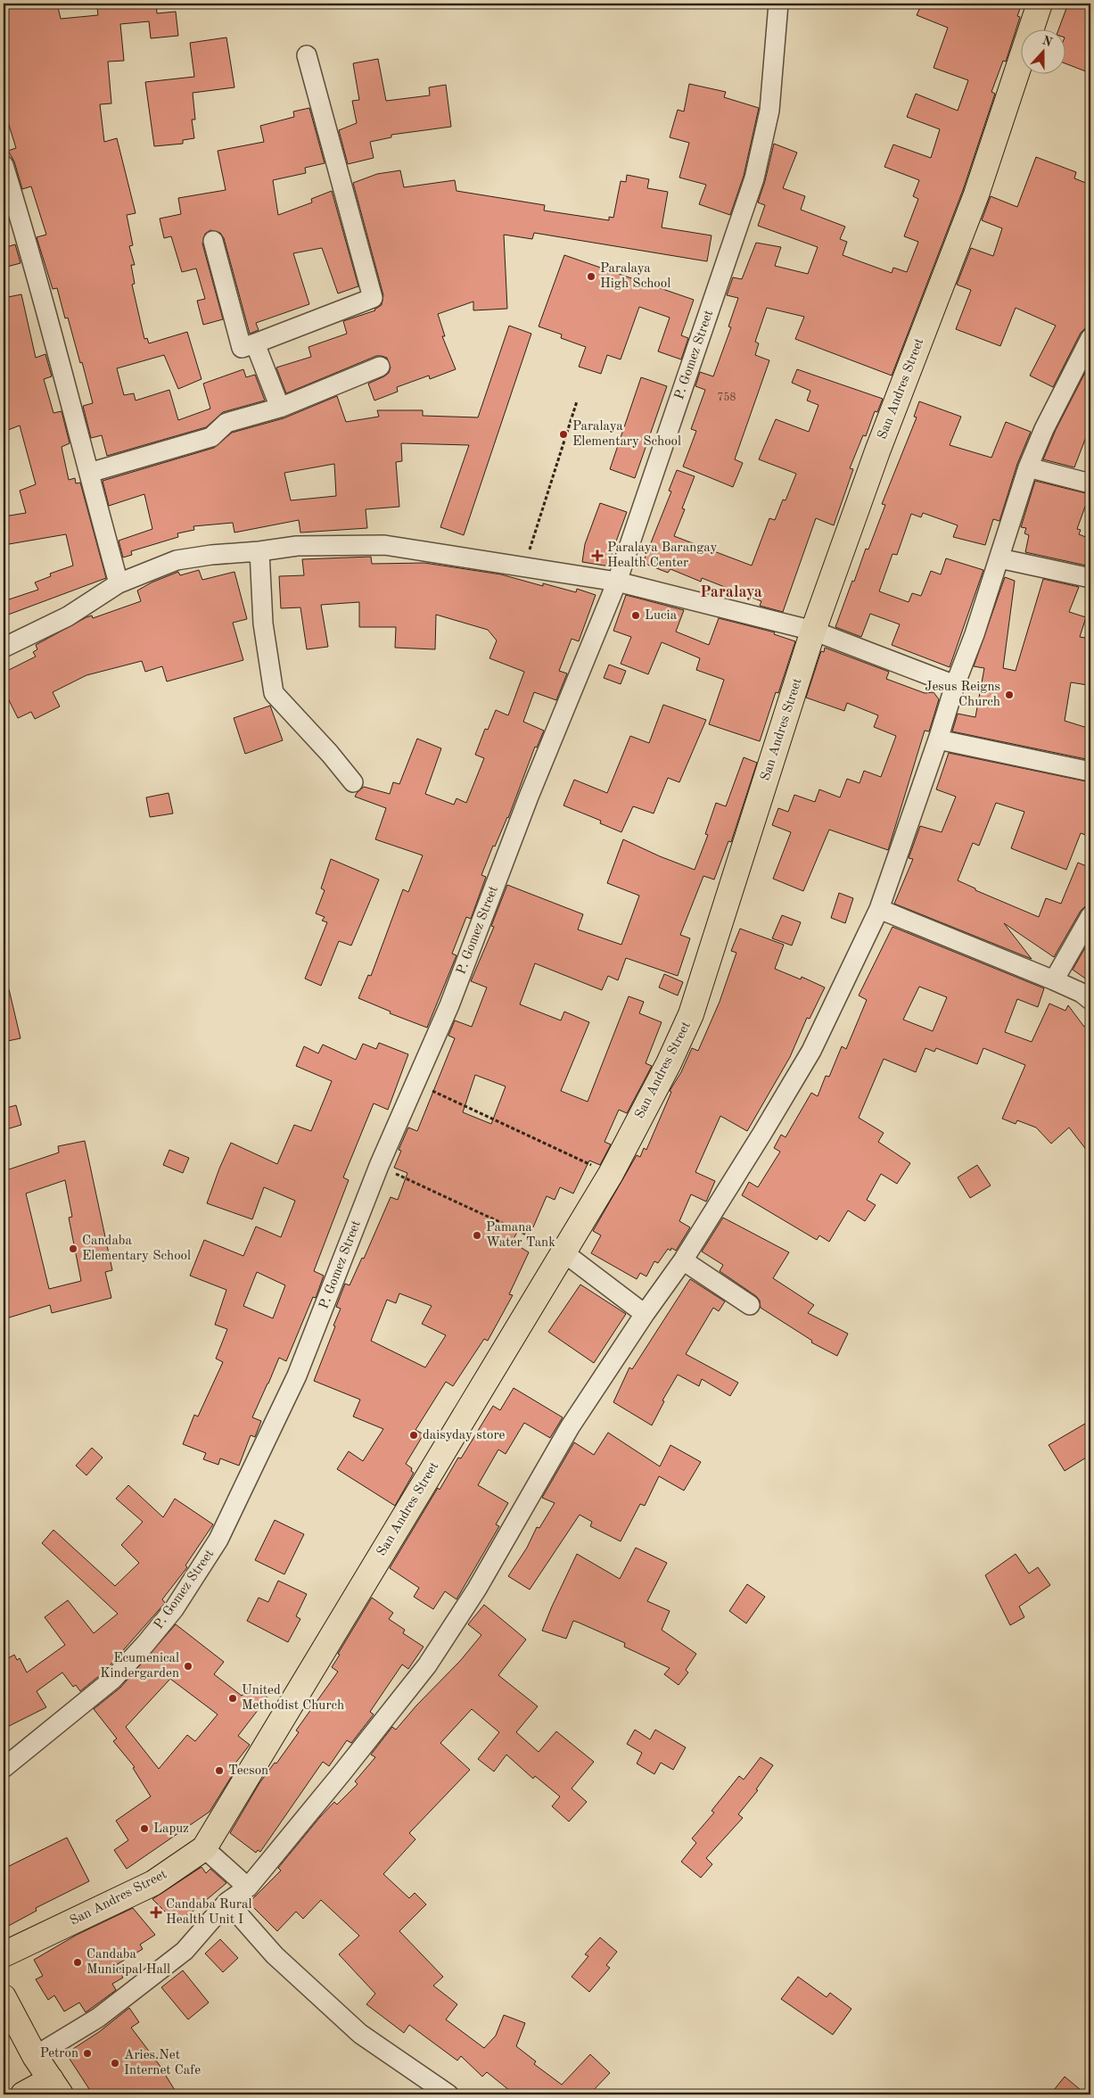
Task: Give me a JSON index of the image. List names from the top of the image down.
{
  "streets": {
    "main road": ["San Andres Street"],
    "street": ["P. Gomez Street"]
  },
  "districts": ["Paralaya"],
  "places": {
    "other": [
      "Paralaya High School",
      "Paralaya Elementary School",
      "Lucia",
      "Jesus Reigns Church",
      "Pamana Water Tank",
      "Candaba Elementary School",
      "daisyday store",
      "Ecumenical Kindergarden",
      "United Methodist Church",
      "Tecson",
      "Lapuz",
      "Candaba Municipal Hall",
      "Petron",
      "Aries.Net Internet Cafe"
    ],
    "health": ["Paralaya Barangay Health Center", "Candaba Rural Health Unit I"]
  },
  "house_numbers": ["758"],
  "north": "top"
}
